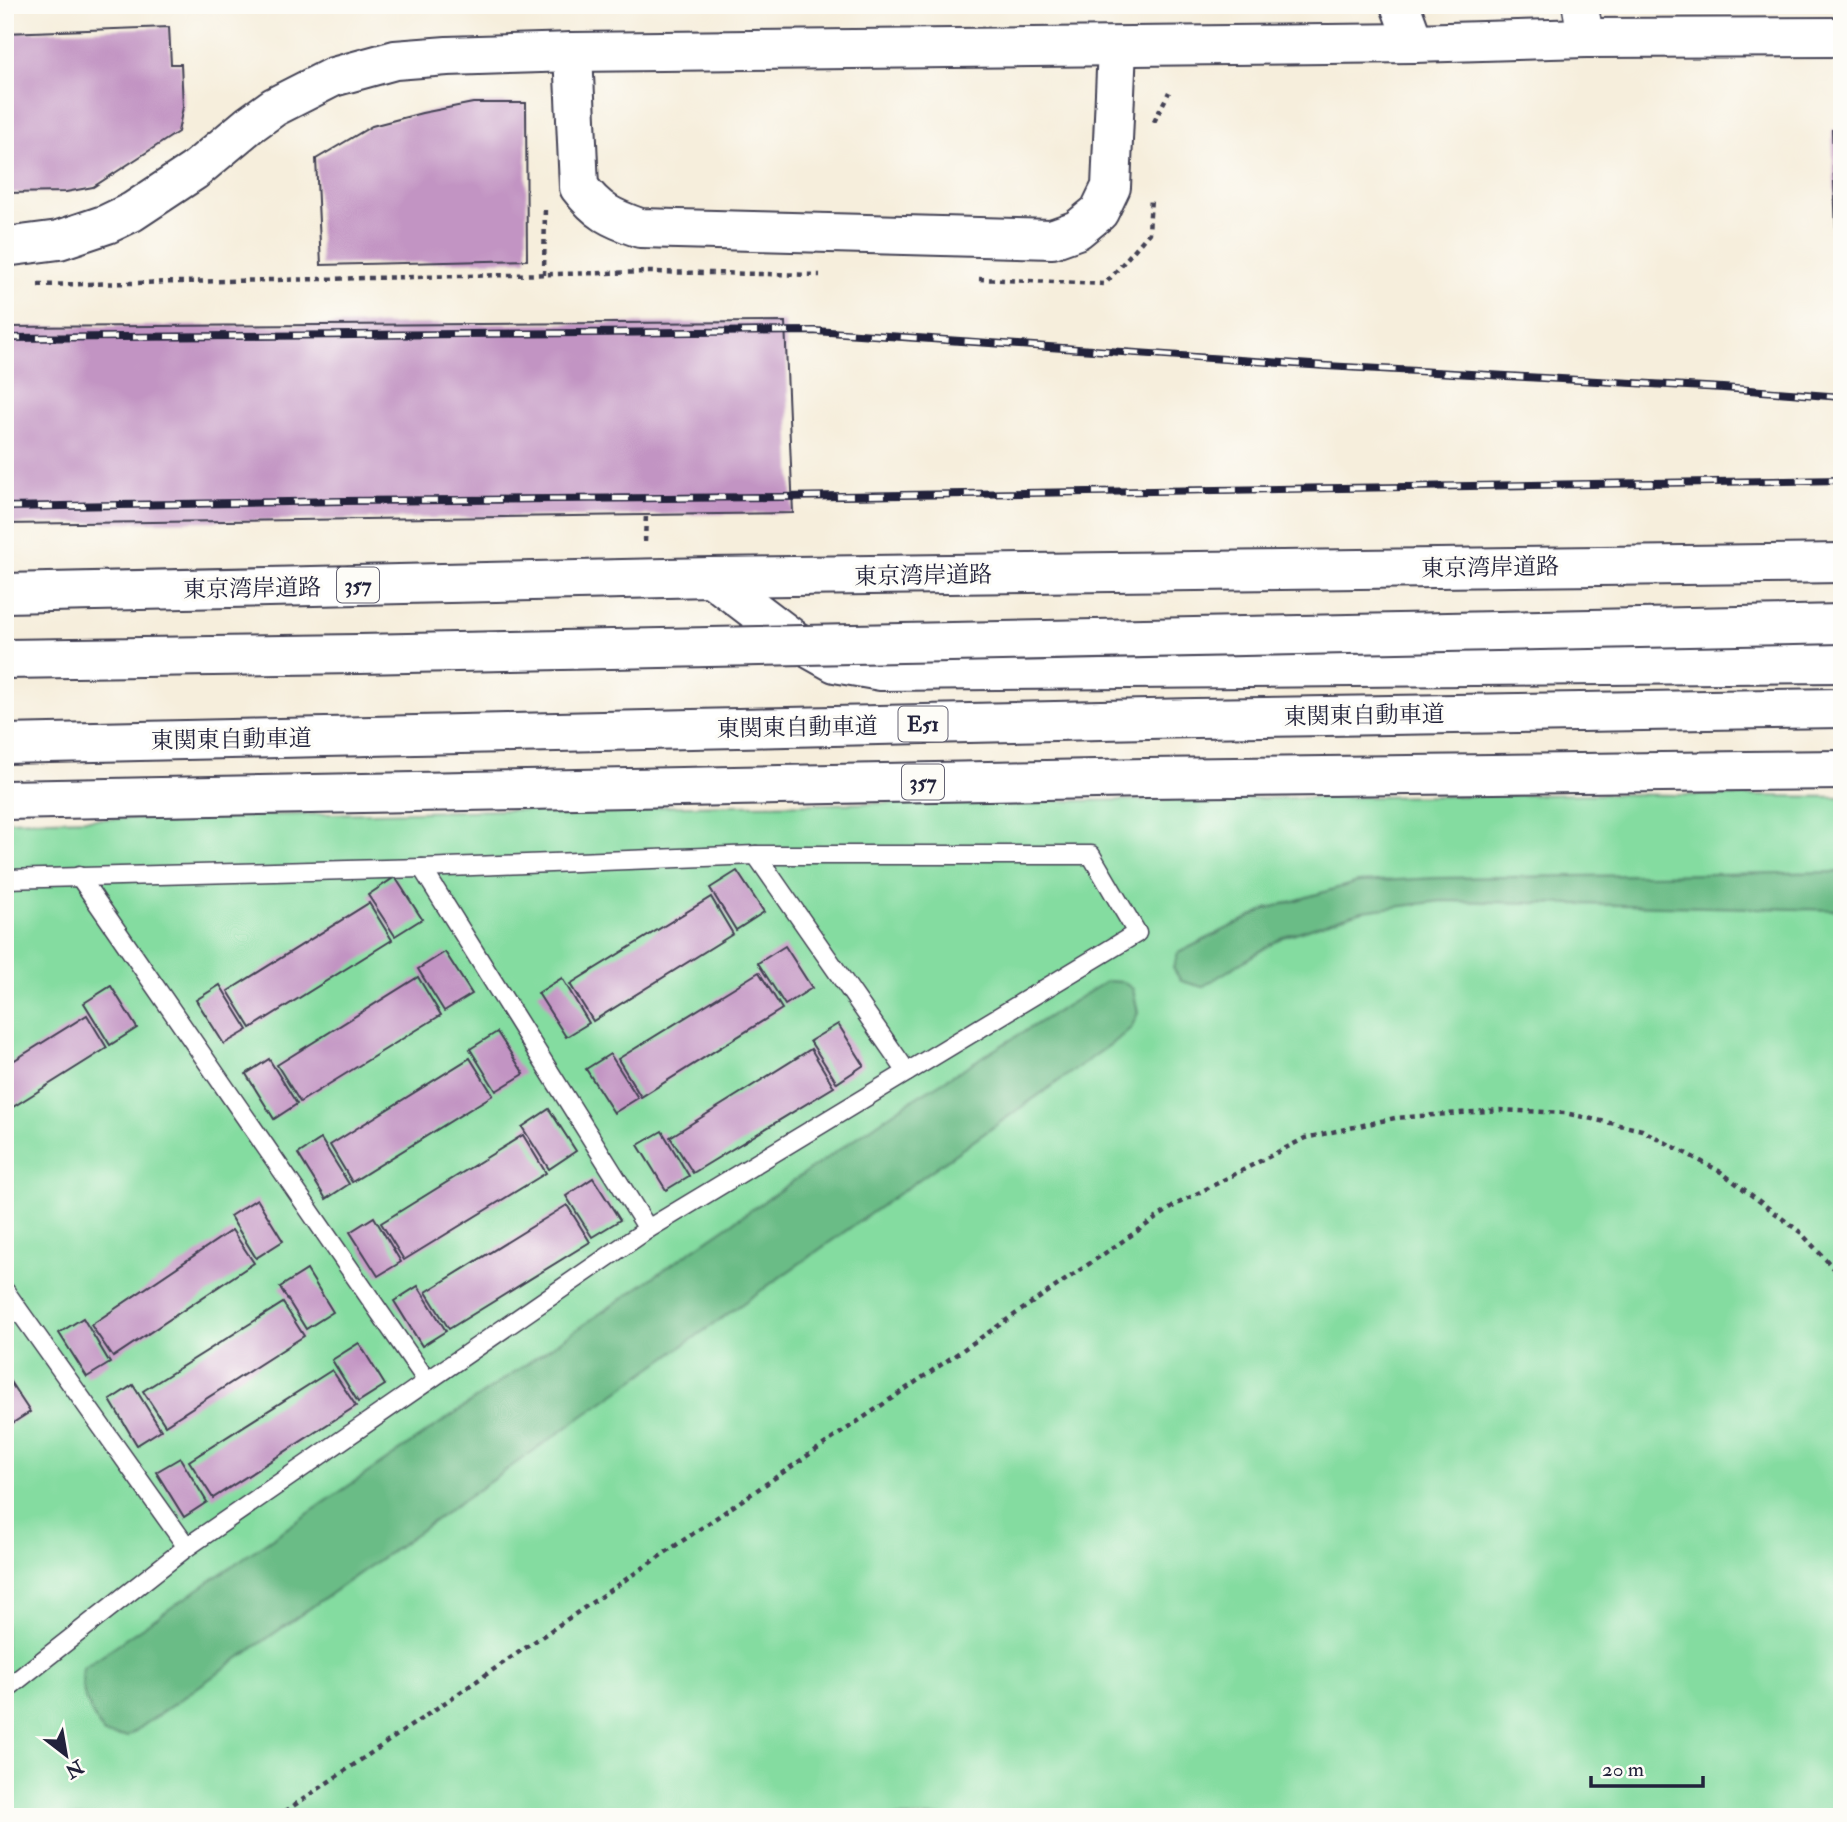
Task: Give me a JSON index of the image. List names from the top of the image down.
{
  "streets": {
    "main road": [
      "東京湾岸道路",
      "357",
      "東関東自動車道",
      "E51"
    ]
  },
  "scale_bar": "20 m",
  "north": "bottom right"
}
